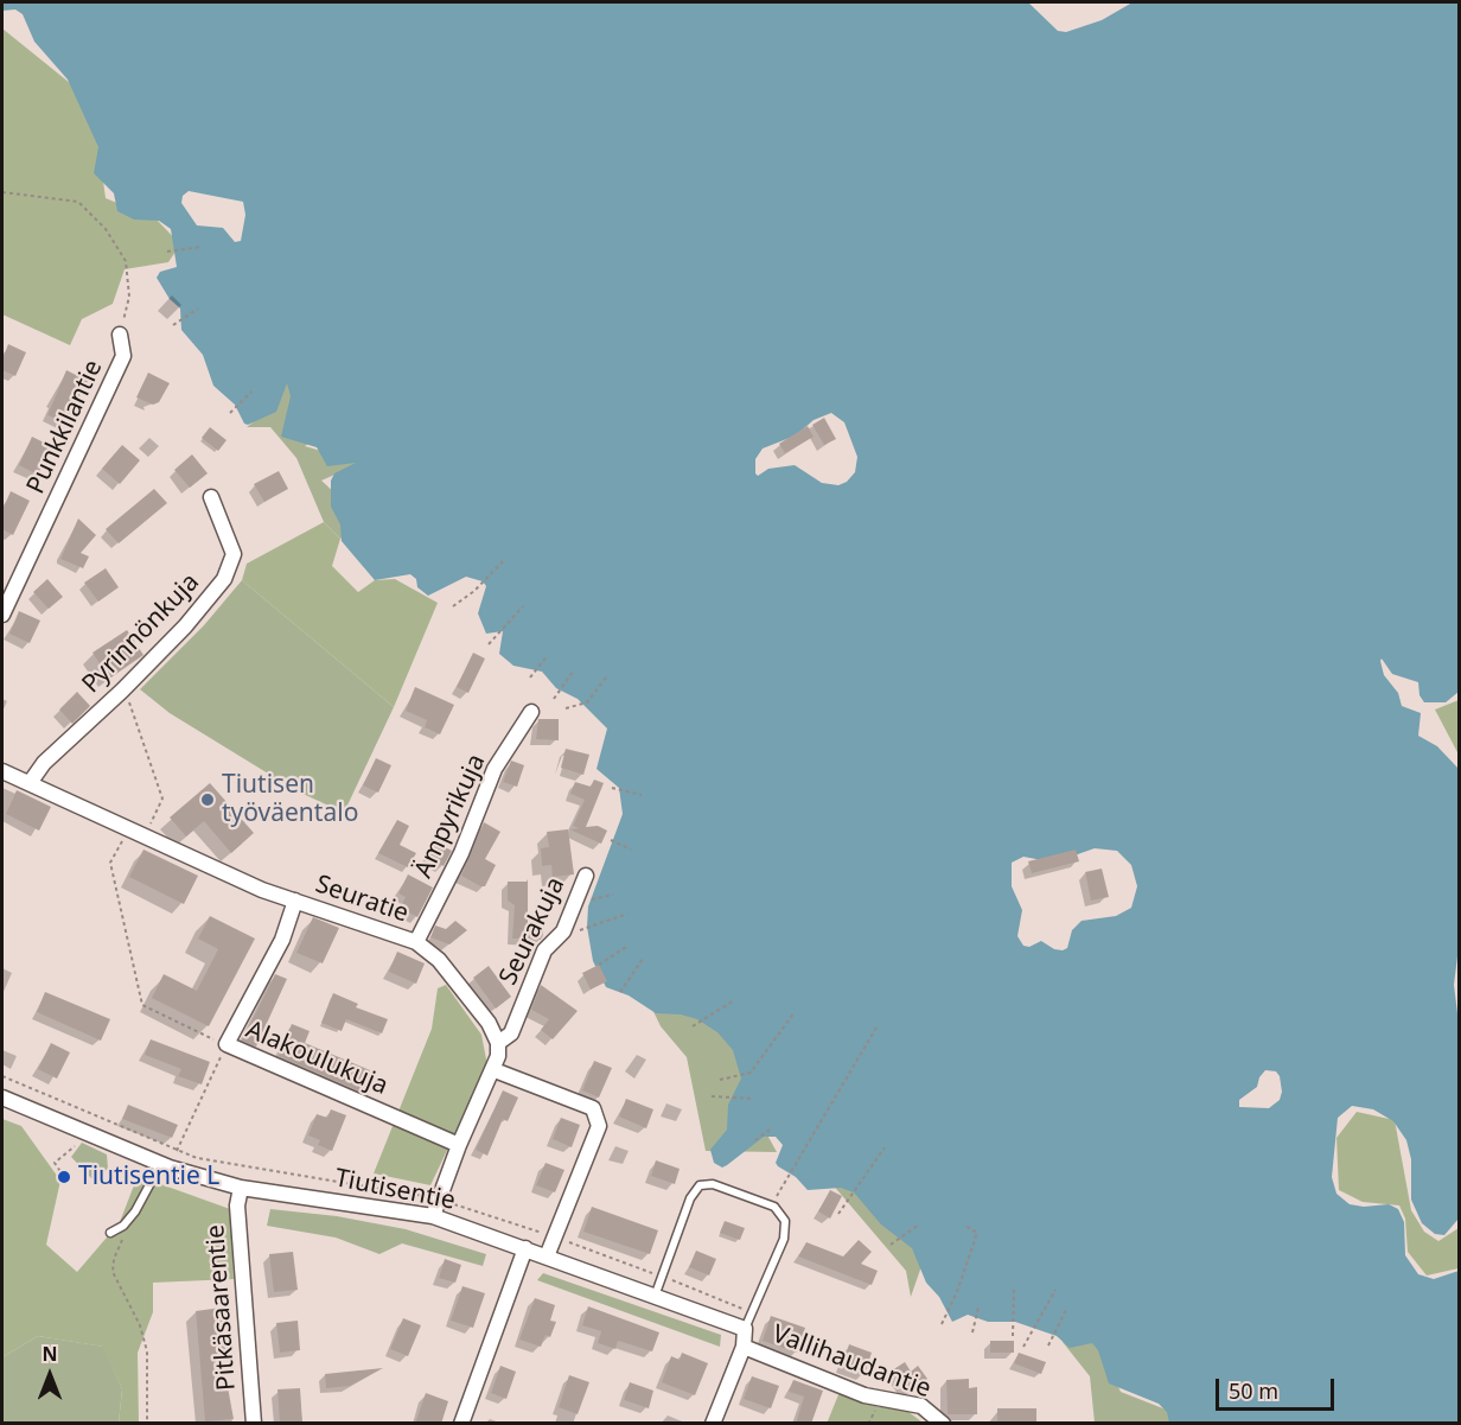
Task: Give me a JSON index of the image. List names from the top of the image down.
{
  "streets": {
    "street": [
      "Punkkilantie",
      "Pyrinnönkuja",
      "Ämpyrikuja",
      "Seuratie",
      "Seurakuja",
      "Alakoulukuja",
      "Tiutisentie",
      "Pitkäsaarentie",
      "Vallihaudantie"
    ]
  },
  "crossings": [
    ["Pyrinnönkuja", "Seuratie"],
    ["Ämpyrikuja", "Seuratie"],
    ["Seuratie", "Seurakuja"],
    ["Seuratie", "Alakoulukuja"],
    ["Tiutisentie", "Pitkäsaarentie"]
  ],
  "places": ["Tiutisen työväentalo", "Tiutisentie L"],
  "scale_bar": "50 m",
  "north": "top"
}
